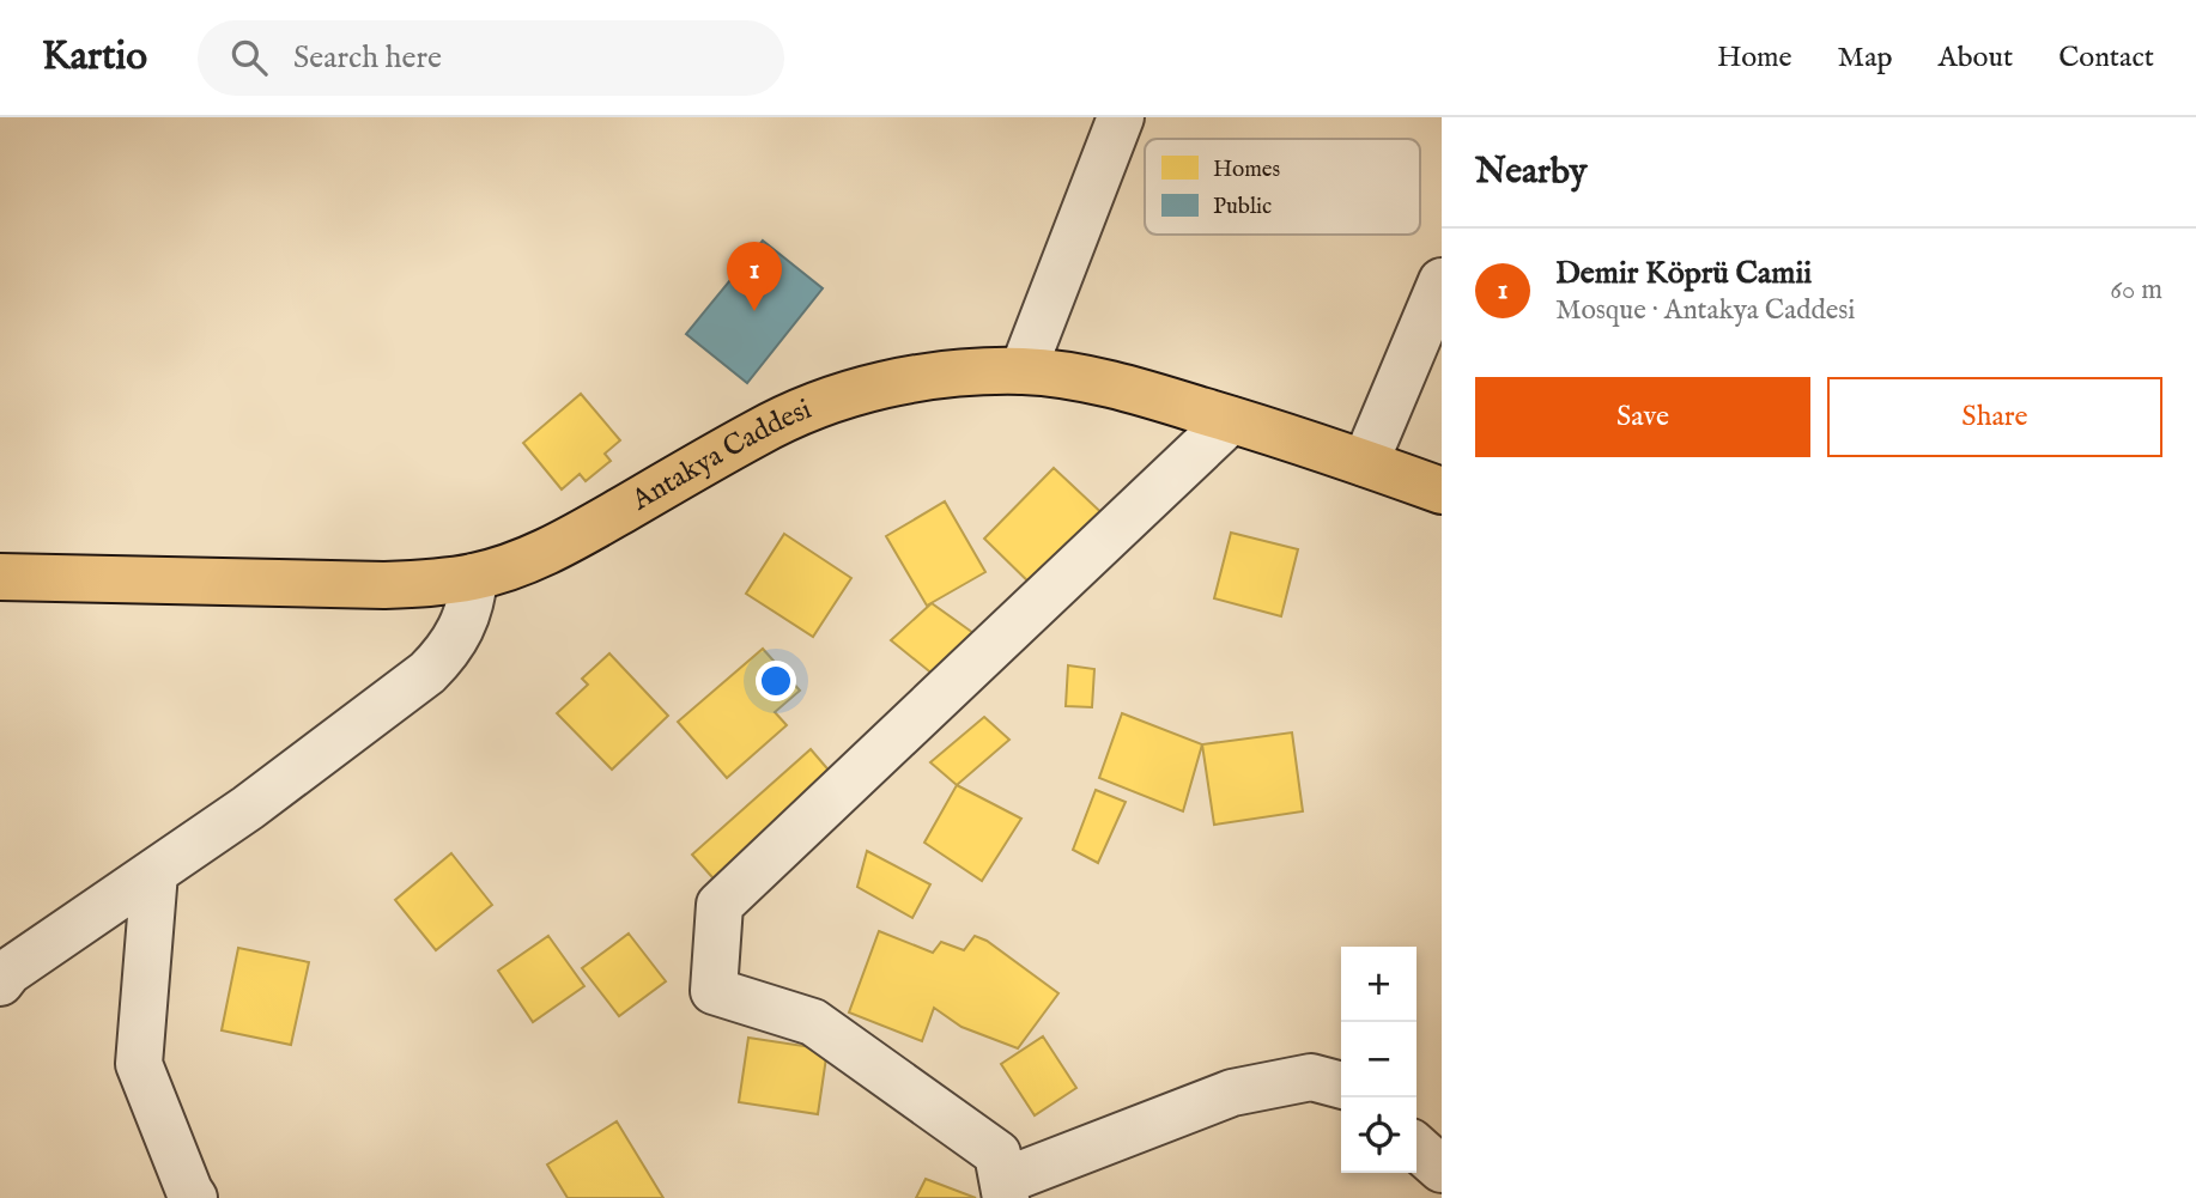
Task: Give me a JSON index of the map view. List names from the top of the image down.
{
  "streets": {
    "main road": ["Antakya Caddesi"]
  },
  "legend": ["Homes", "Public"],
  "page": {
    "header": "Kartio",
    "search": "Search here",
    "nav": [
      "Home",
      "Map",
      "About",
      "Contact"
    ],
    "heading": "Nearby",
    "list": [
      {
        "mark": "1",
        "name": "Demir Köprü Camii",
        "note": "Mosque · Antakya Caddesi",
        "value": "60 m"
      }
    ],
    "pins": "1",
    "buttons": ["Save", "Share"],
    "map_buttons": ["+", "−"]
  }
}
